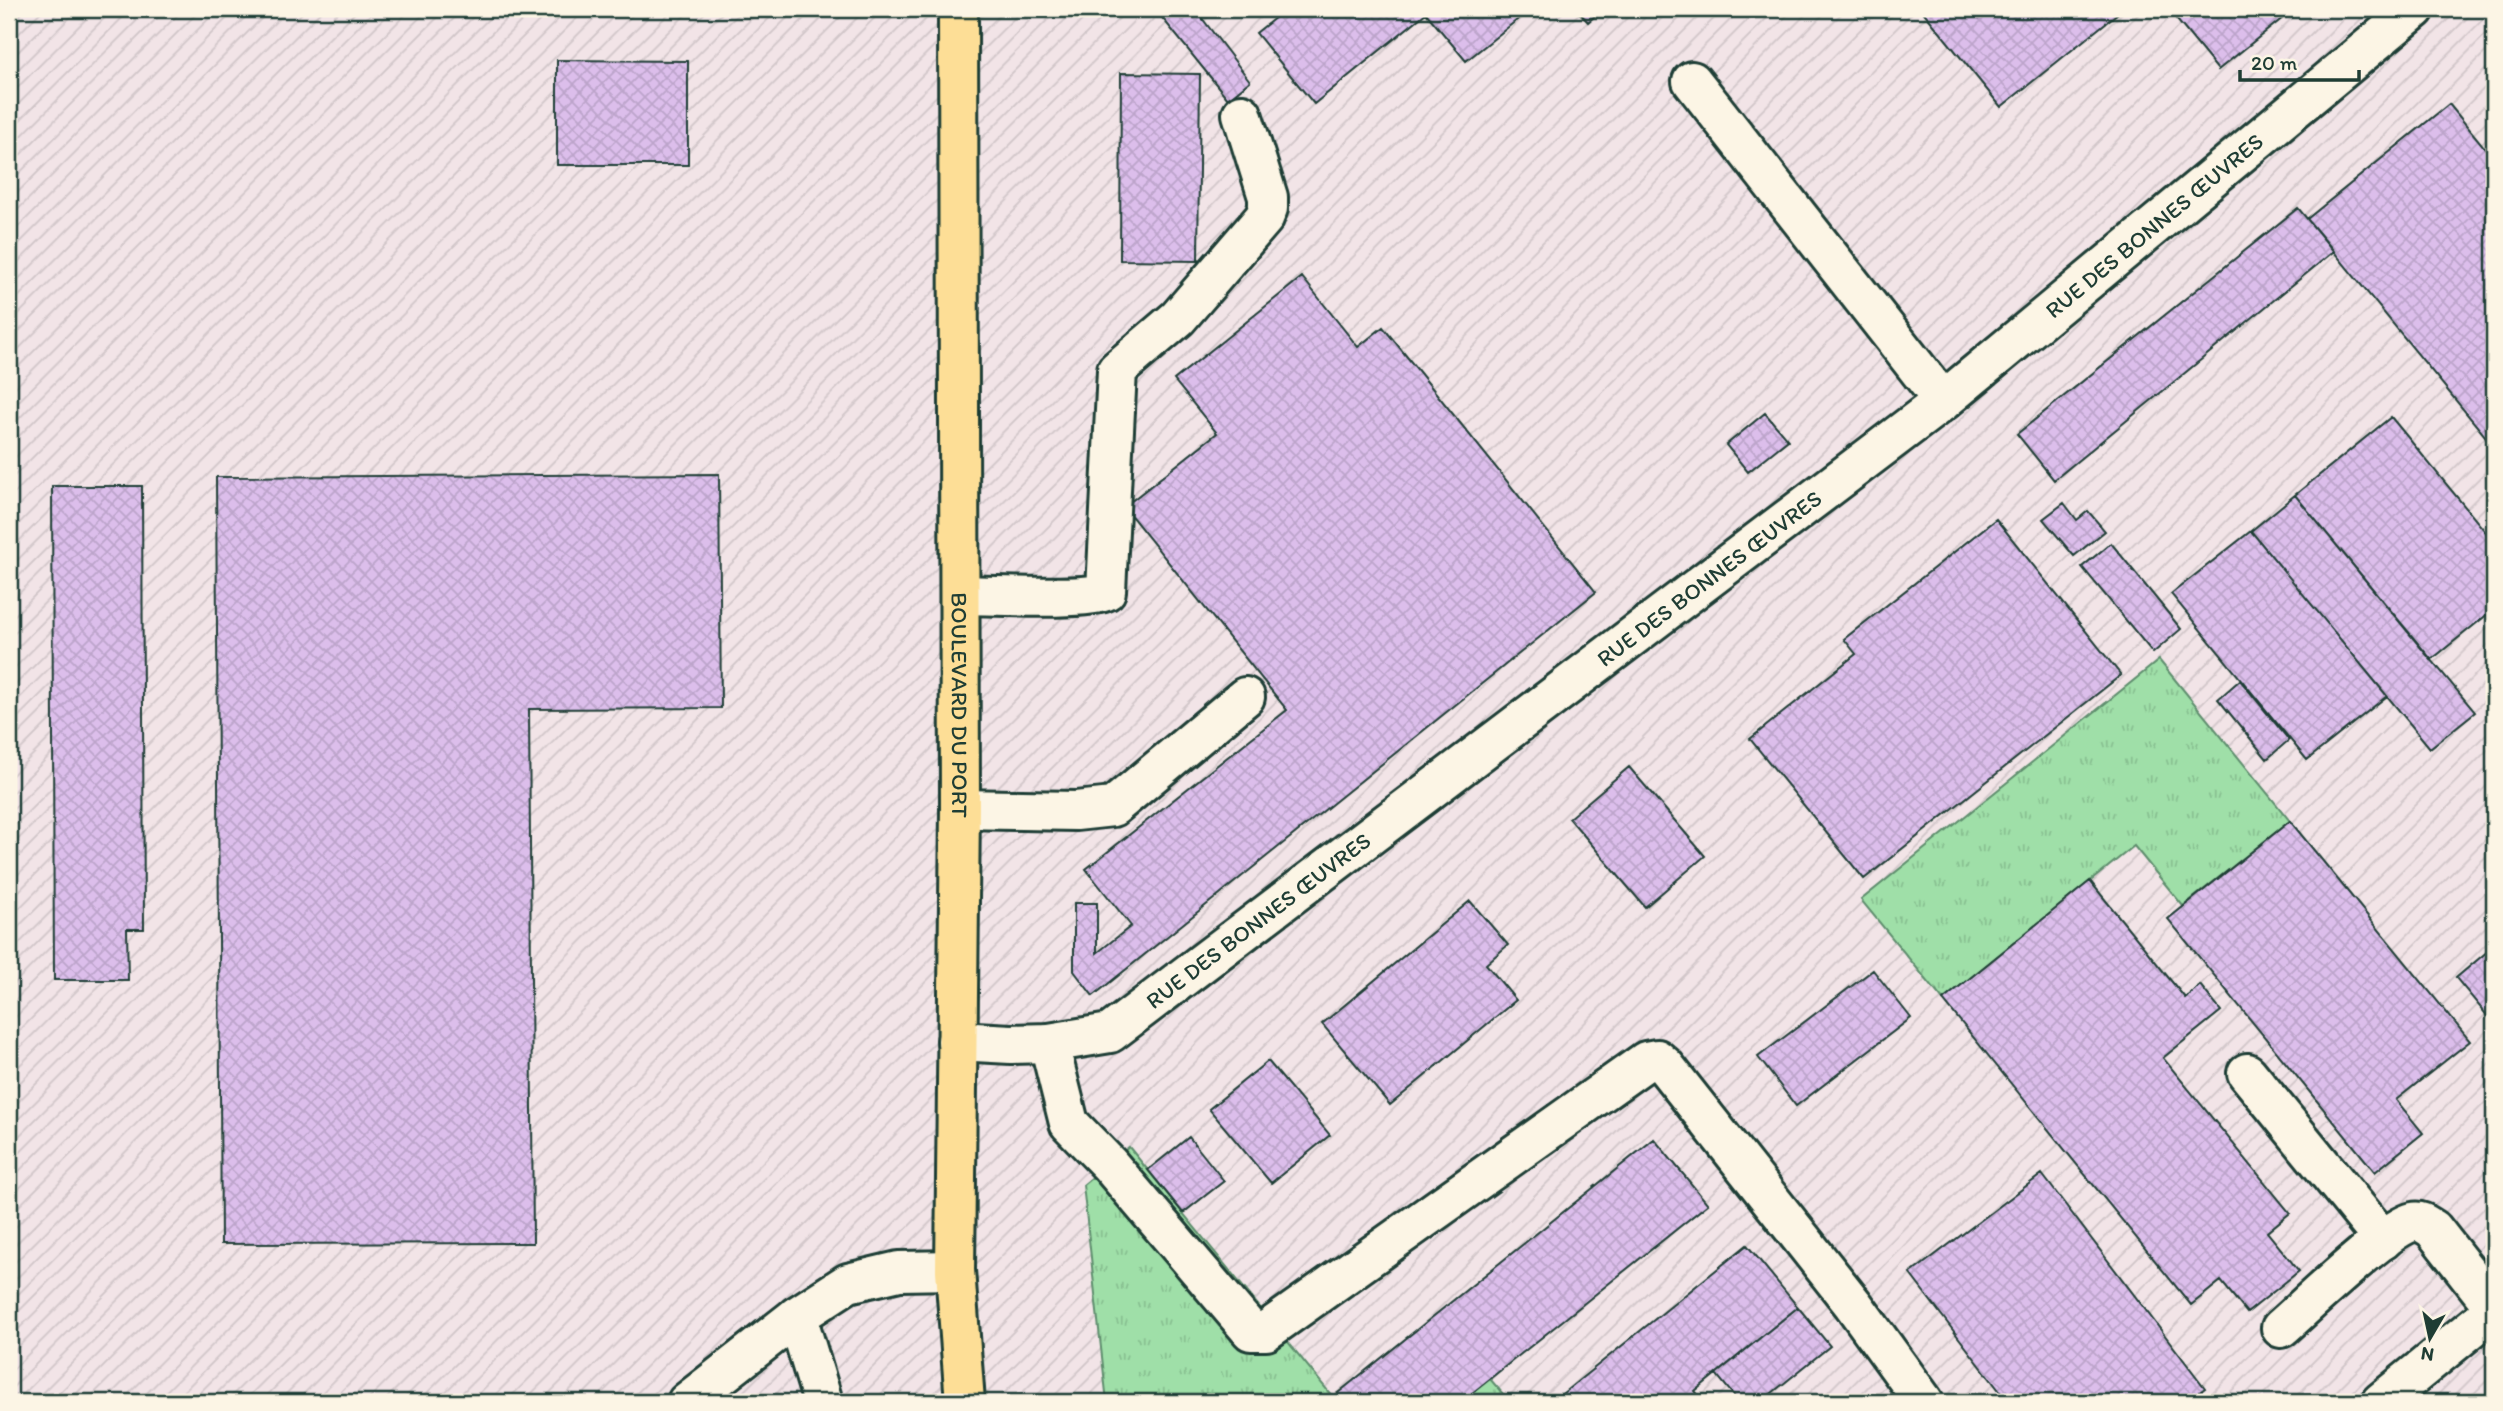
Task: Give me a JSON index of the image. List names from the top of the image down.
{
  "streets": {
    "main road": ["BOULEVARD DU PORT"],
    "street": ["RUE DES BONNES ŒUVRES"]
  },
  "crossings": [
    ["RUE DES BONNES ŒUVRES", "BOULEVARD DU PORT"]
  ],
  "scale_bar": "20 m",
  "north": "bottom"
}
